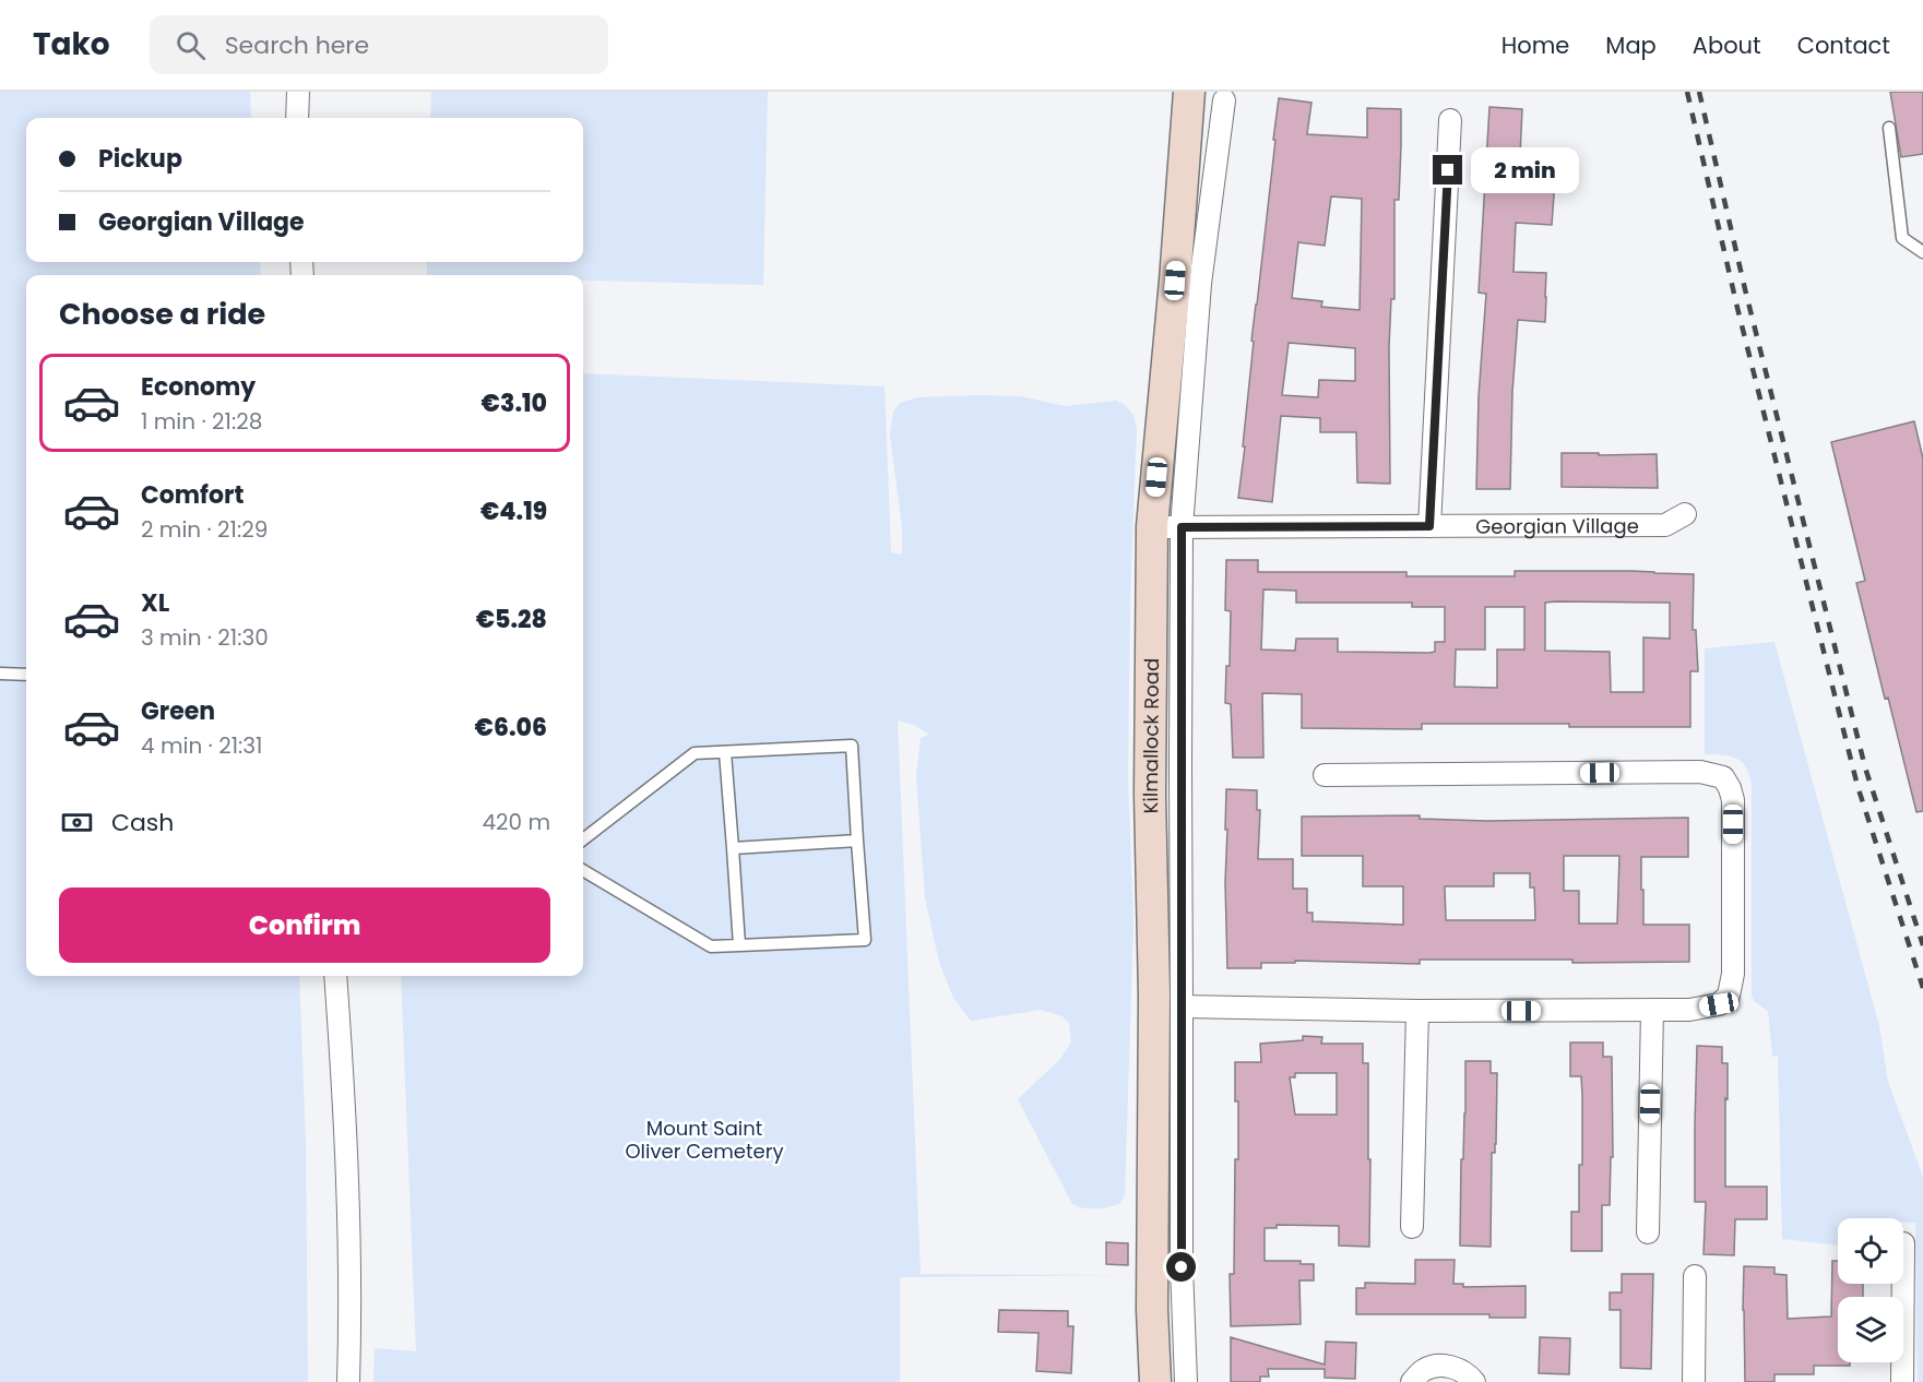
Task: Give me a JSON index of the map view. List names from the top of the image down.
{
  "streets": {
    "main road": ["Kilmallock Road"],
    "street": ["Georgian Village"]
  },
  "crossings": [
    ["Georgian Village", "Kilmallock Road"]
  ],
  "parks": ["Mount Saint Oliver Cemetery"],
  "page": {
    "header": "Tako",
    "search": "Search here",
    "nav": [
      "Home",
      "Map",
      "About",
      "Contact"
    ],
    "banner": ["Pickup", "Georgian Village"],
    "bubble": "2 min",
    "heading": "Choose a ride",
    "list": [
      {
        "name": "Economy",
        "note": "1 min · 21:28",
        "value": "€3.10"
      },
      {
        "name": "Comfort",
        "note": "2 min · 21:29",
        "value": "€4.19"
      },
      {
        "name": "XL",
        "note": "3 min · 21:30",
        "value": "€5.28"
      },
      {
        "name": "Green",
        "note": "4 min · 21:31",
        "value": "€6.06"
      }
    ],
    "pay": ["Cash", "420 m"],
    "buttons": "Confirm"
  }
}
